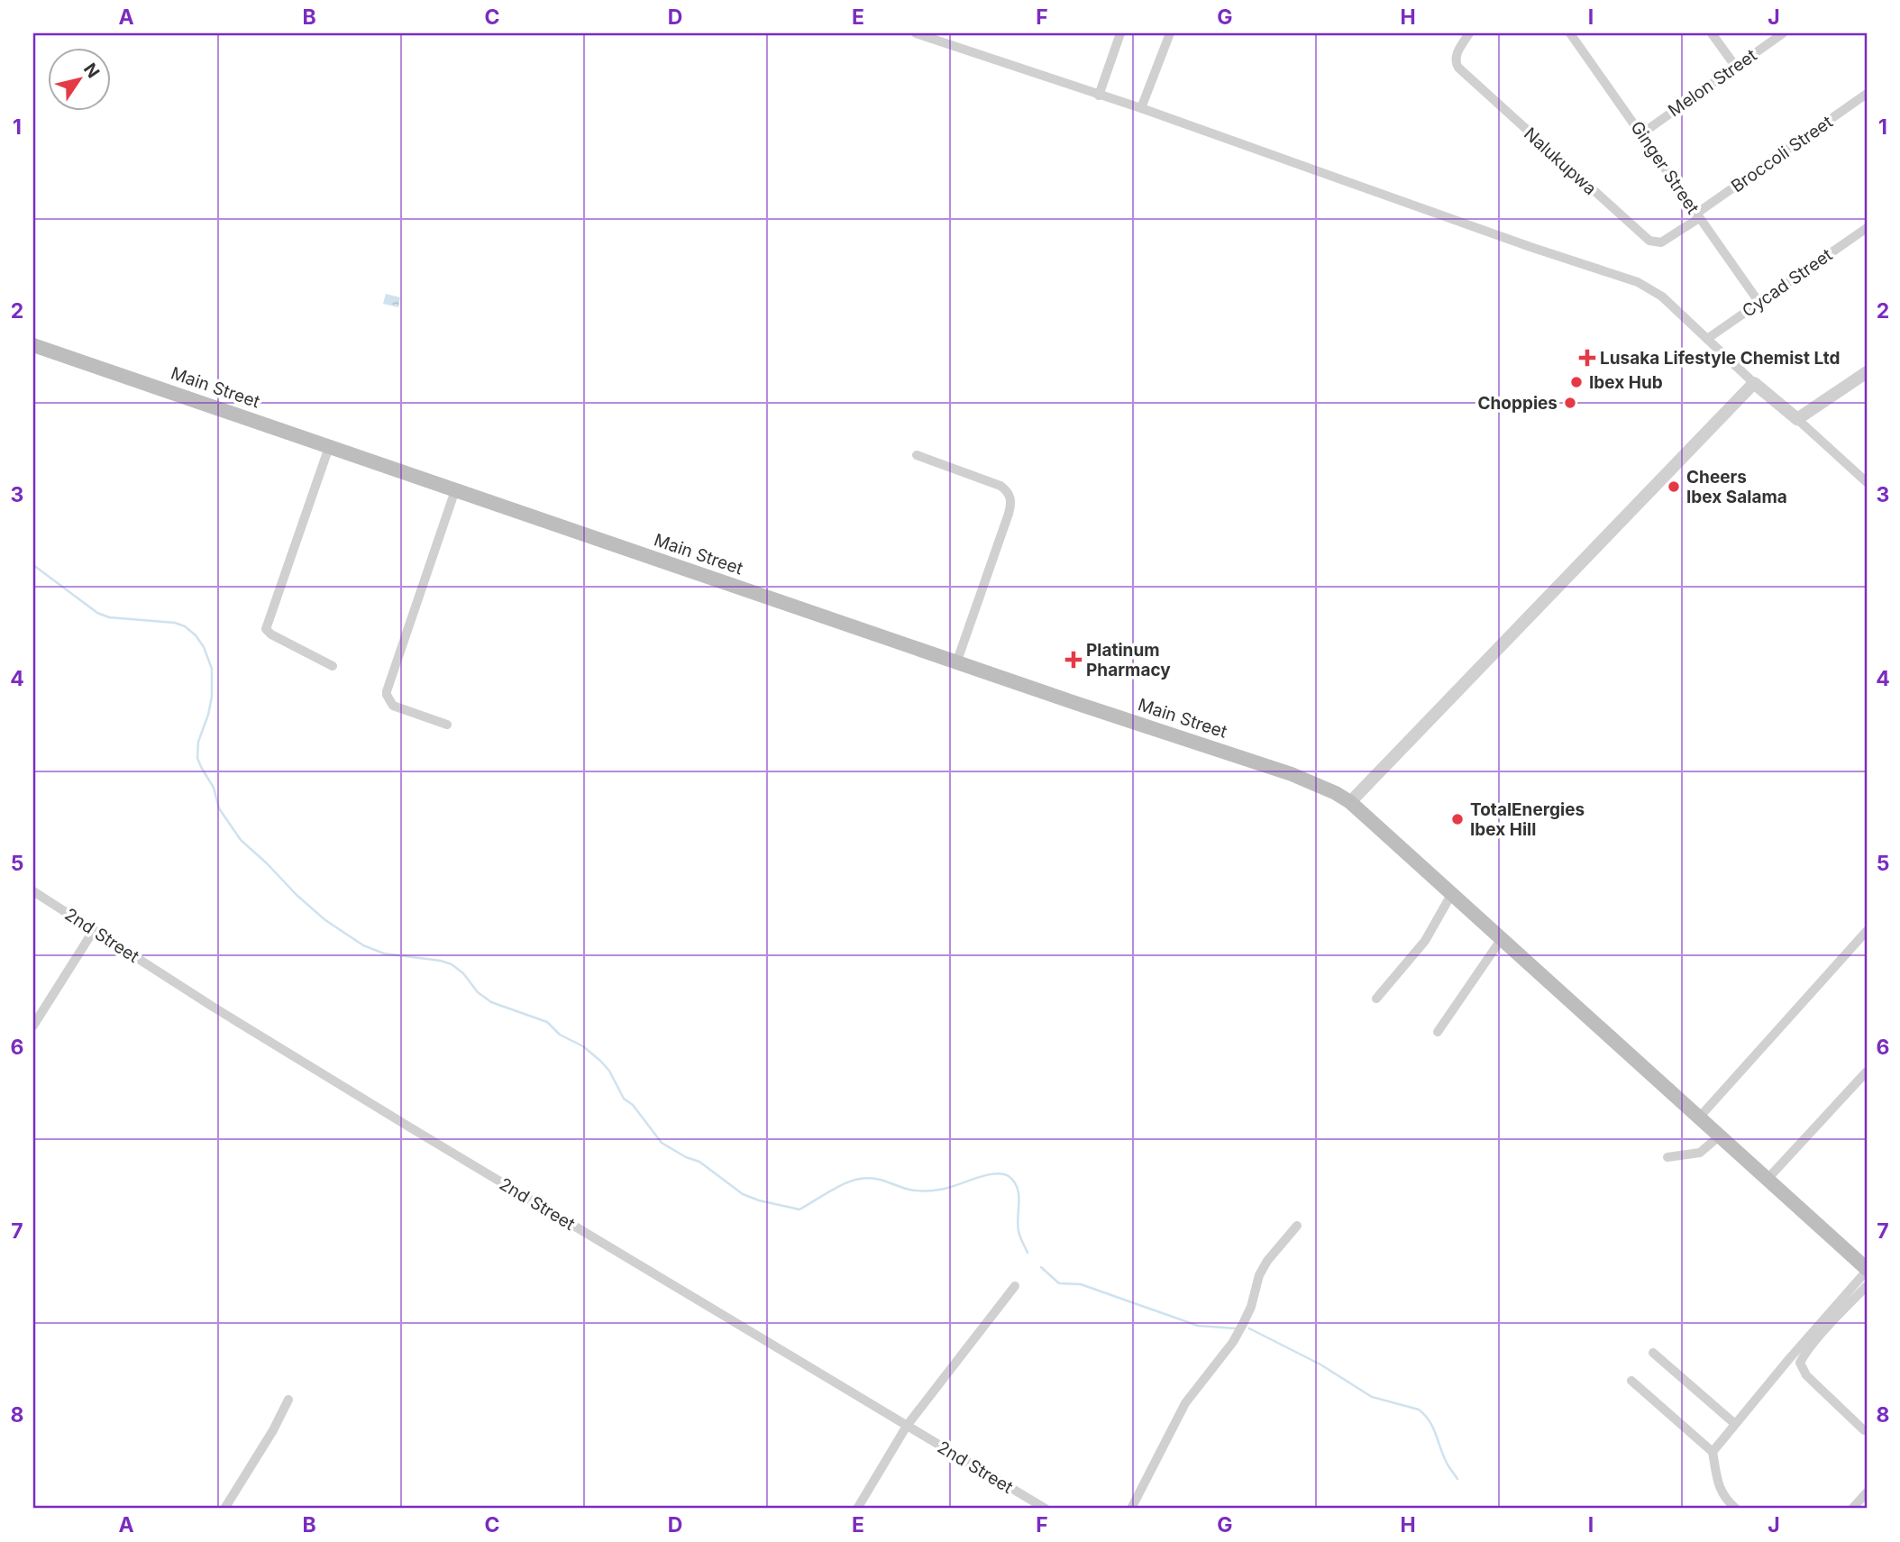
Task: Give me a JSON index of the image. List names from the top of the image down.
{
  "streets": {
    "main road": ["Main Street"],
    "street": [
      "Melon Street",
      "Broccoli Street",
      "Nalukupwa",
      "Ginger Street",
      "Cycad Street",
      "2nd Street"
    ]
  },
  "crossings": [
    ["Melon Street", "Ginger Street"],
    ["Broccoli Street", "Nalukupwa"],
    ["Broccoli Street", "Ginger Street"],
    ["Nalukupwa", "Ginger Street"],
    ["Ginger Street", "Cycad Street"]
  ],
  "places": {
    "health": ["Lusaka Lifestyle Chemist Ltd", "Platinum Pharmacy"],
    "other": [
      "Ibex Hub",
      "Choppies",
      "Cheers Ibex Salama",
      "TotalEnergies Ibex Hill"
    ]
  },
  "north": "top right",
  "grid": {
    "columns": [
      "A",
      "B",
      "C",
      "D",
      "E",
      "F",
      "G",
      "H",
      "I",
      "J"
    ],
    "rows": [
      "1",
      "2",
      "3",
      "4",
      "5",
      "6",
      "7",
      "8"
    ]
  }
}
